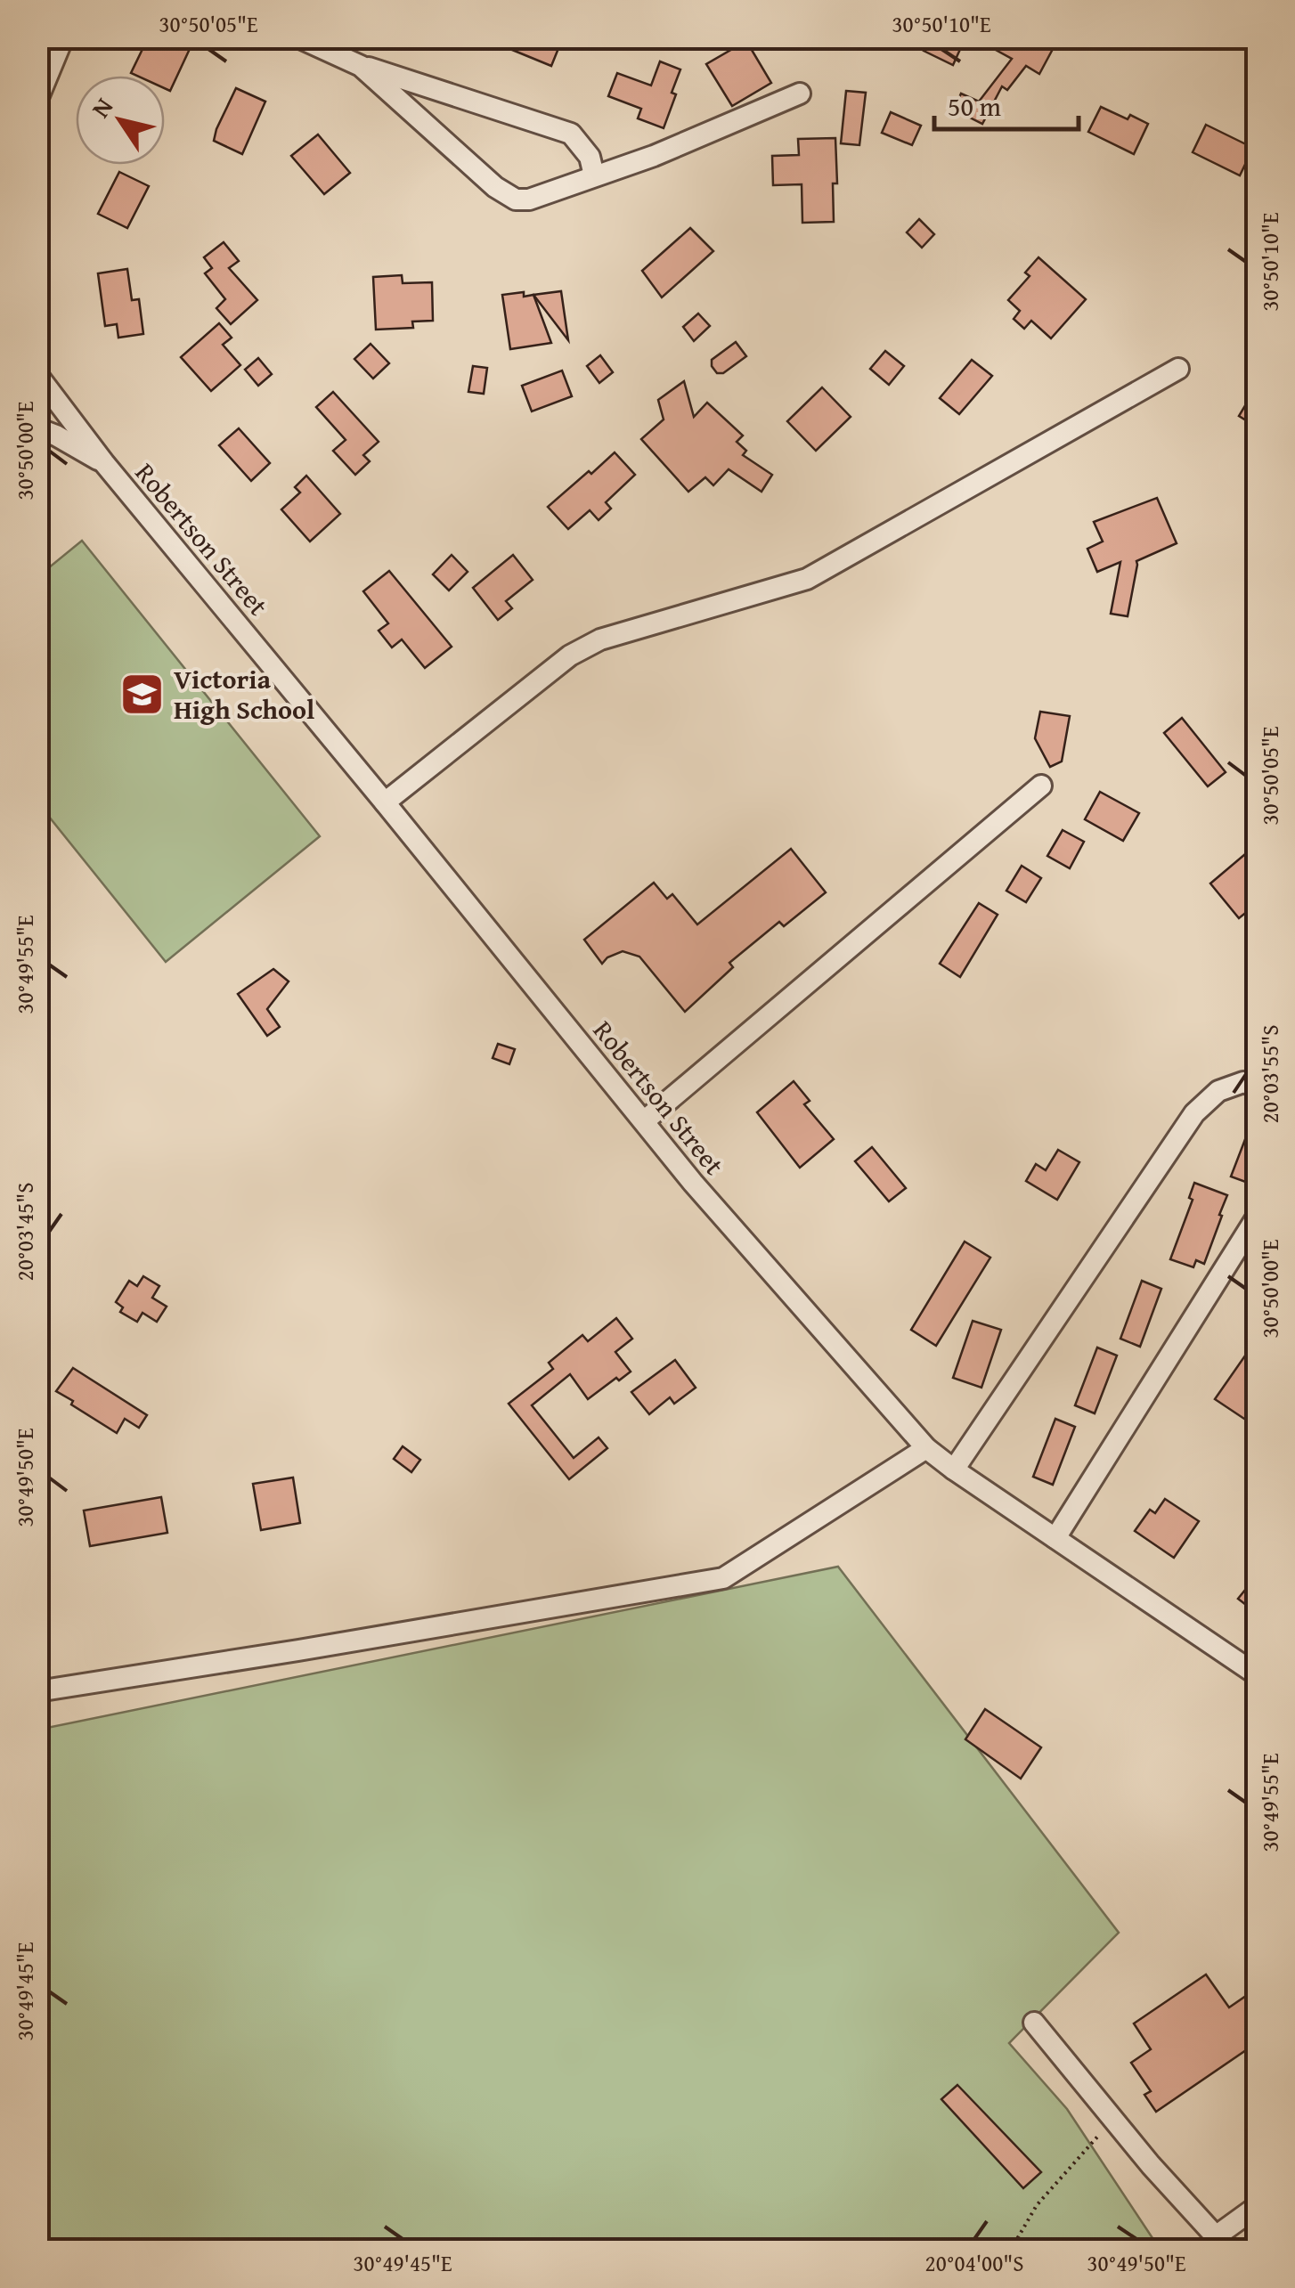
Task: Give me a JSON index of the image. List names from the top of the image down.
{
  "streets": {
    "street": ["Robertson Street"]
  },
  "places": {
    "school or university": ["Victoria High School"]
  },
  "scale_bar": "50 m",
  "north": "top left",
  "coordinates": [
    "30°50'05\"E",
    "30°50'10\"E",
    "30°50'00\"E",
    "30°49'55\"E",
    "20°03'55\"S",
    "20°03'45\"S",
    "30°49'50\"E",
    "30°49'45\"E",
    "20°04'00\"S"
  ]
}
